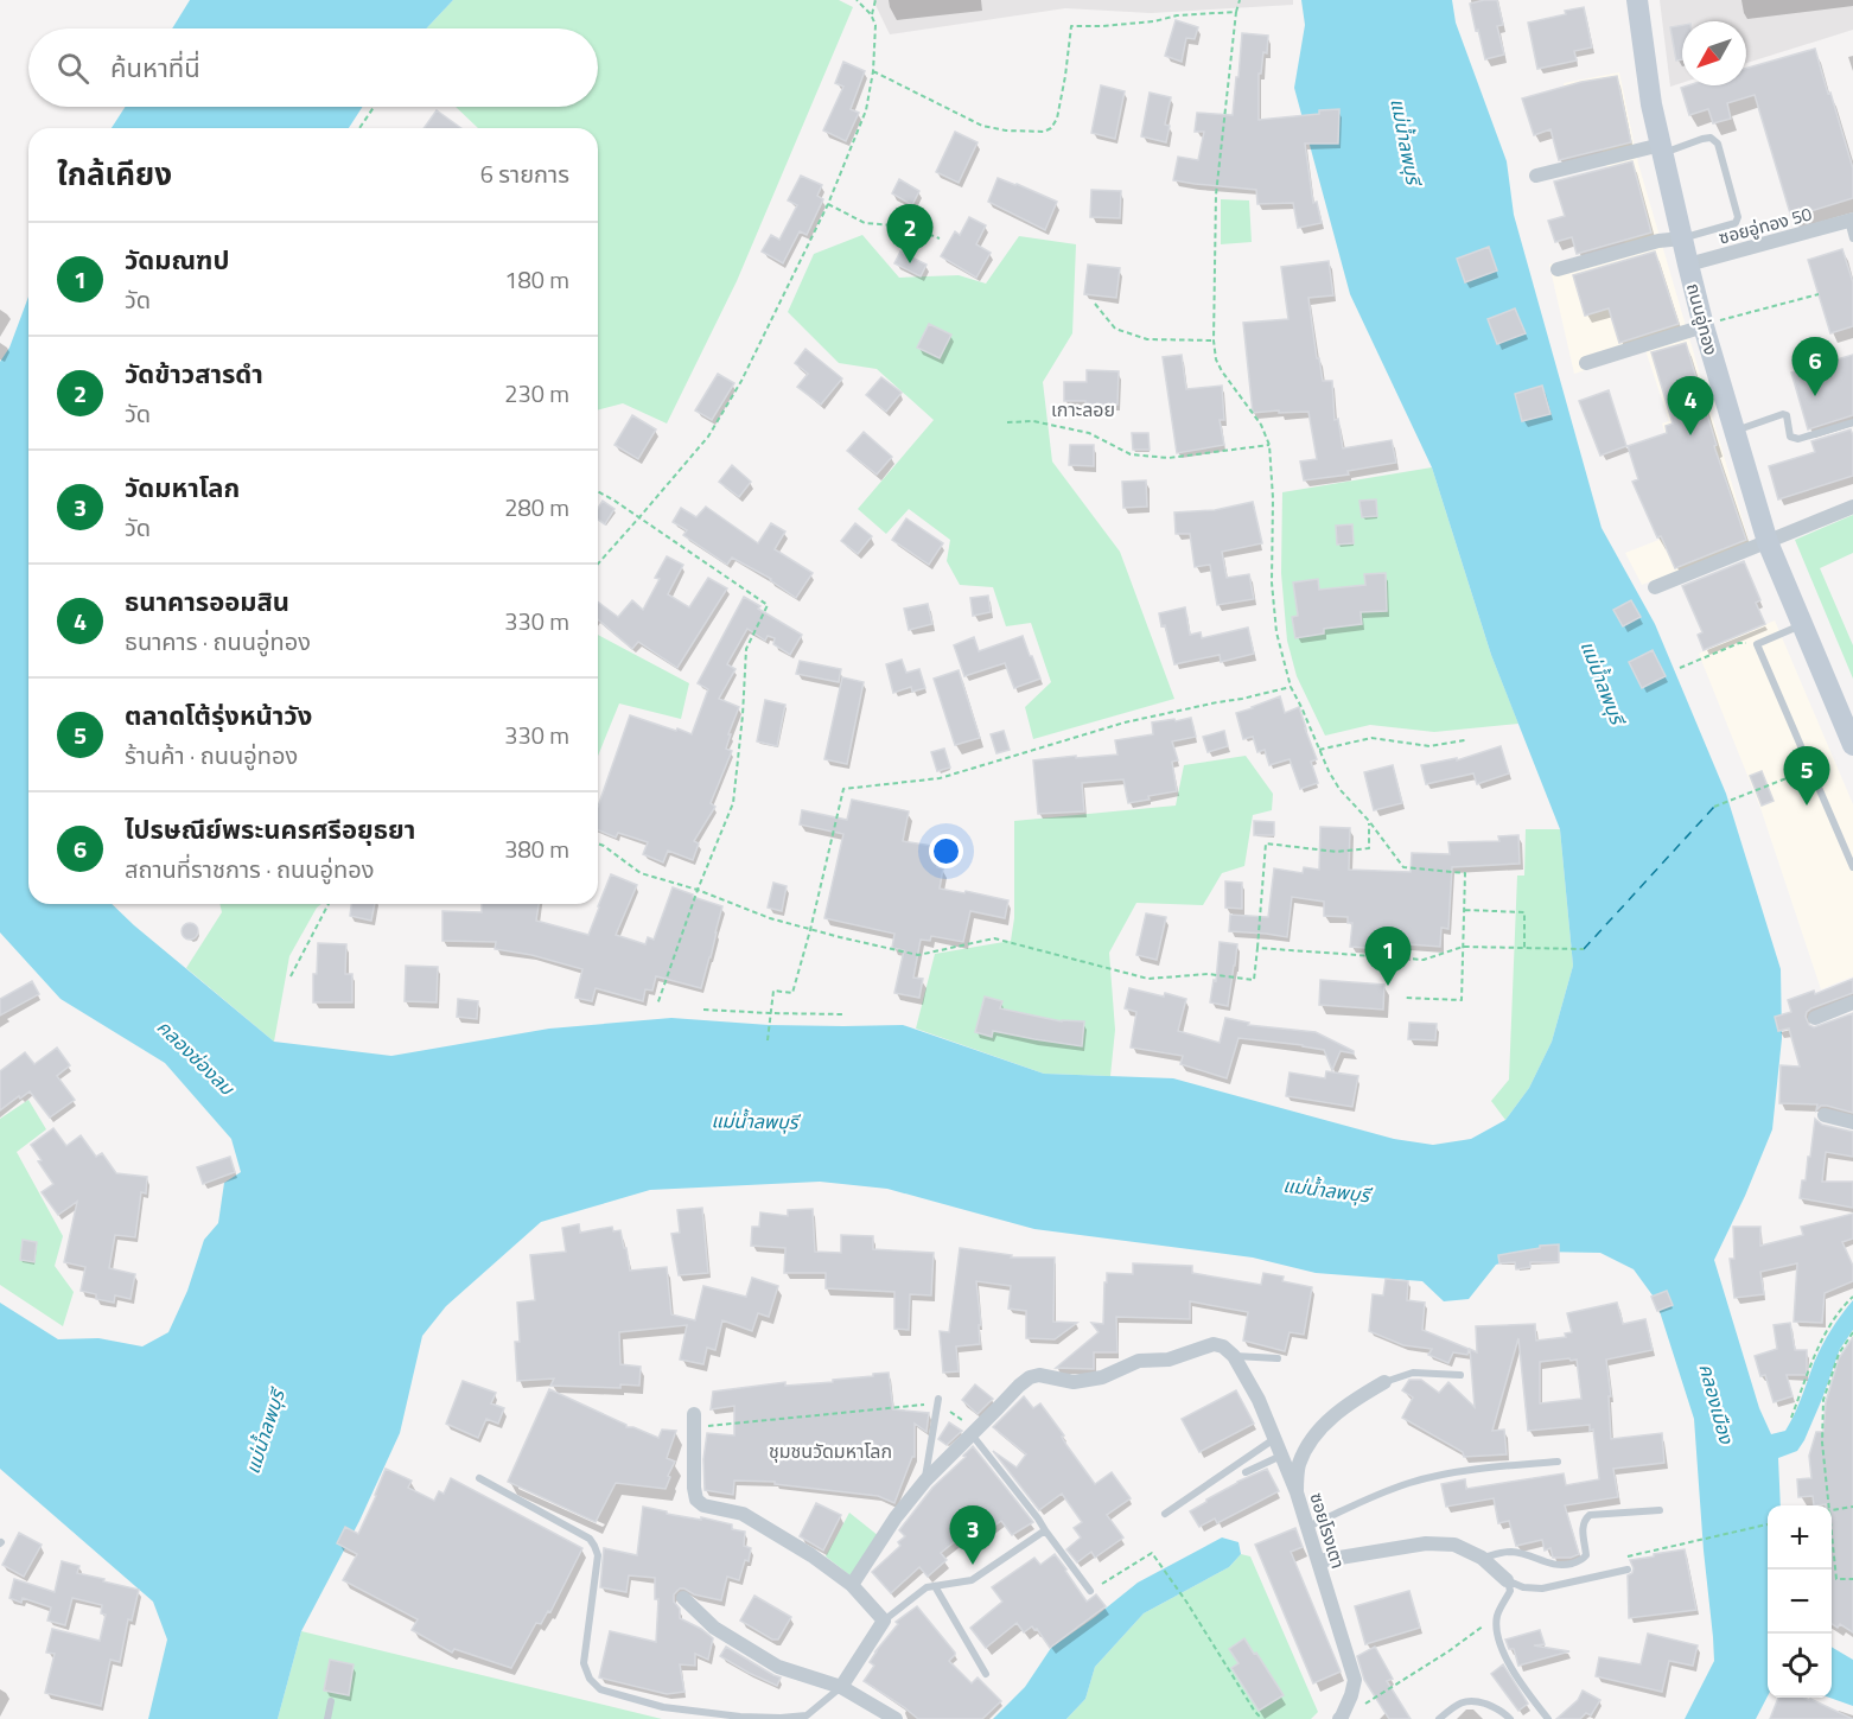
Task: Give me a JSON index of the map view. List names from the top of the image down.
{
  "streets": {
    "main road": ["ถนนอู่ทอง"],
    "street": ["ซอยอู่ทอง 50", "ซอยโรงเตา"]
  },
  "crossings": [
    ["ซอยอู่ทอง 50", "ถนนอู่ทอง"]
  ],
  "districts": ["เกาะลอย", "ชุมชนวัดมหาโลก"],
  "water": ["แม่น้ำลพบุรี", "คลองช่องลม", "คลองเมือง"],
  "north": "bottom left",
  "page": {
    "search": "ค้นหาที่นี่",
    "heading": ["ใกล้เคียง", "6 รายการ"],
    "pins": [
      "2",
      "6",
      "4",
      "5",
      "1",
      "3"
    ],
    "list": [
      {
        "mark": "1",
        "name": "วัดมณฑป",
        "note": "วัด",
        "value": "180 m"
      },
      {
        "mark": "2",
        "name": "วัดข้าวสารดำ",
        "note": "วัด",
        "value": "230 m"
      },
      {
        "mark": "3",
        "name": "วัดมหาโลก",
        "note": "วัด",
        "value": "280 m"
      },
      {
        "mark": "4",
        "name": "ธนาคารออมสิน",
        "note": "ธนาคาร · ถนนอู่ทอง",
        "value": "330 m"
      },
      {
        "mark": "5",
        "name": "ตลาดโต้รุ่งหน้าวัง",
        "note": "ร้านค้า · ถนนอู่ทอง",
        "value": "330 m"
      },
      {
        "mark": "6",
        "name": "ไปรษณีย์พระนครศรีอยุธยา",
        "note": "สถานที่ราชการ · ถนนอู่ทอง",
        "value": "380 m"
      }
    ],
    "map_buttons": ["+", "−"]
  }
}
